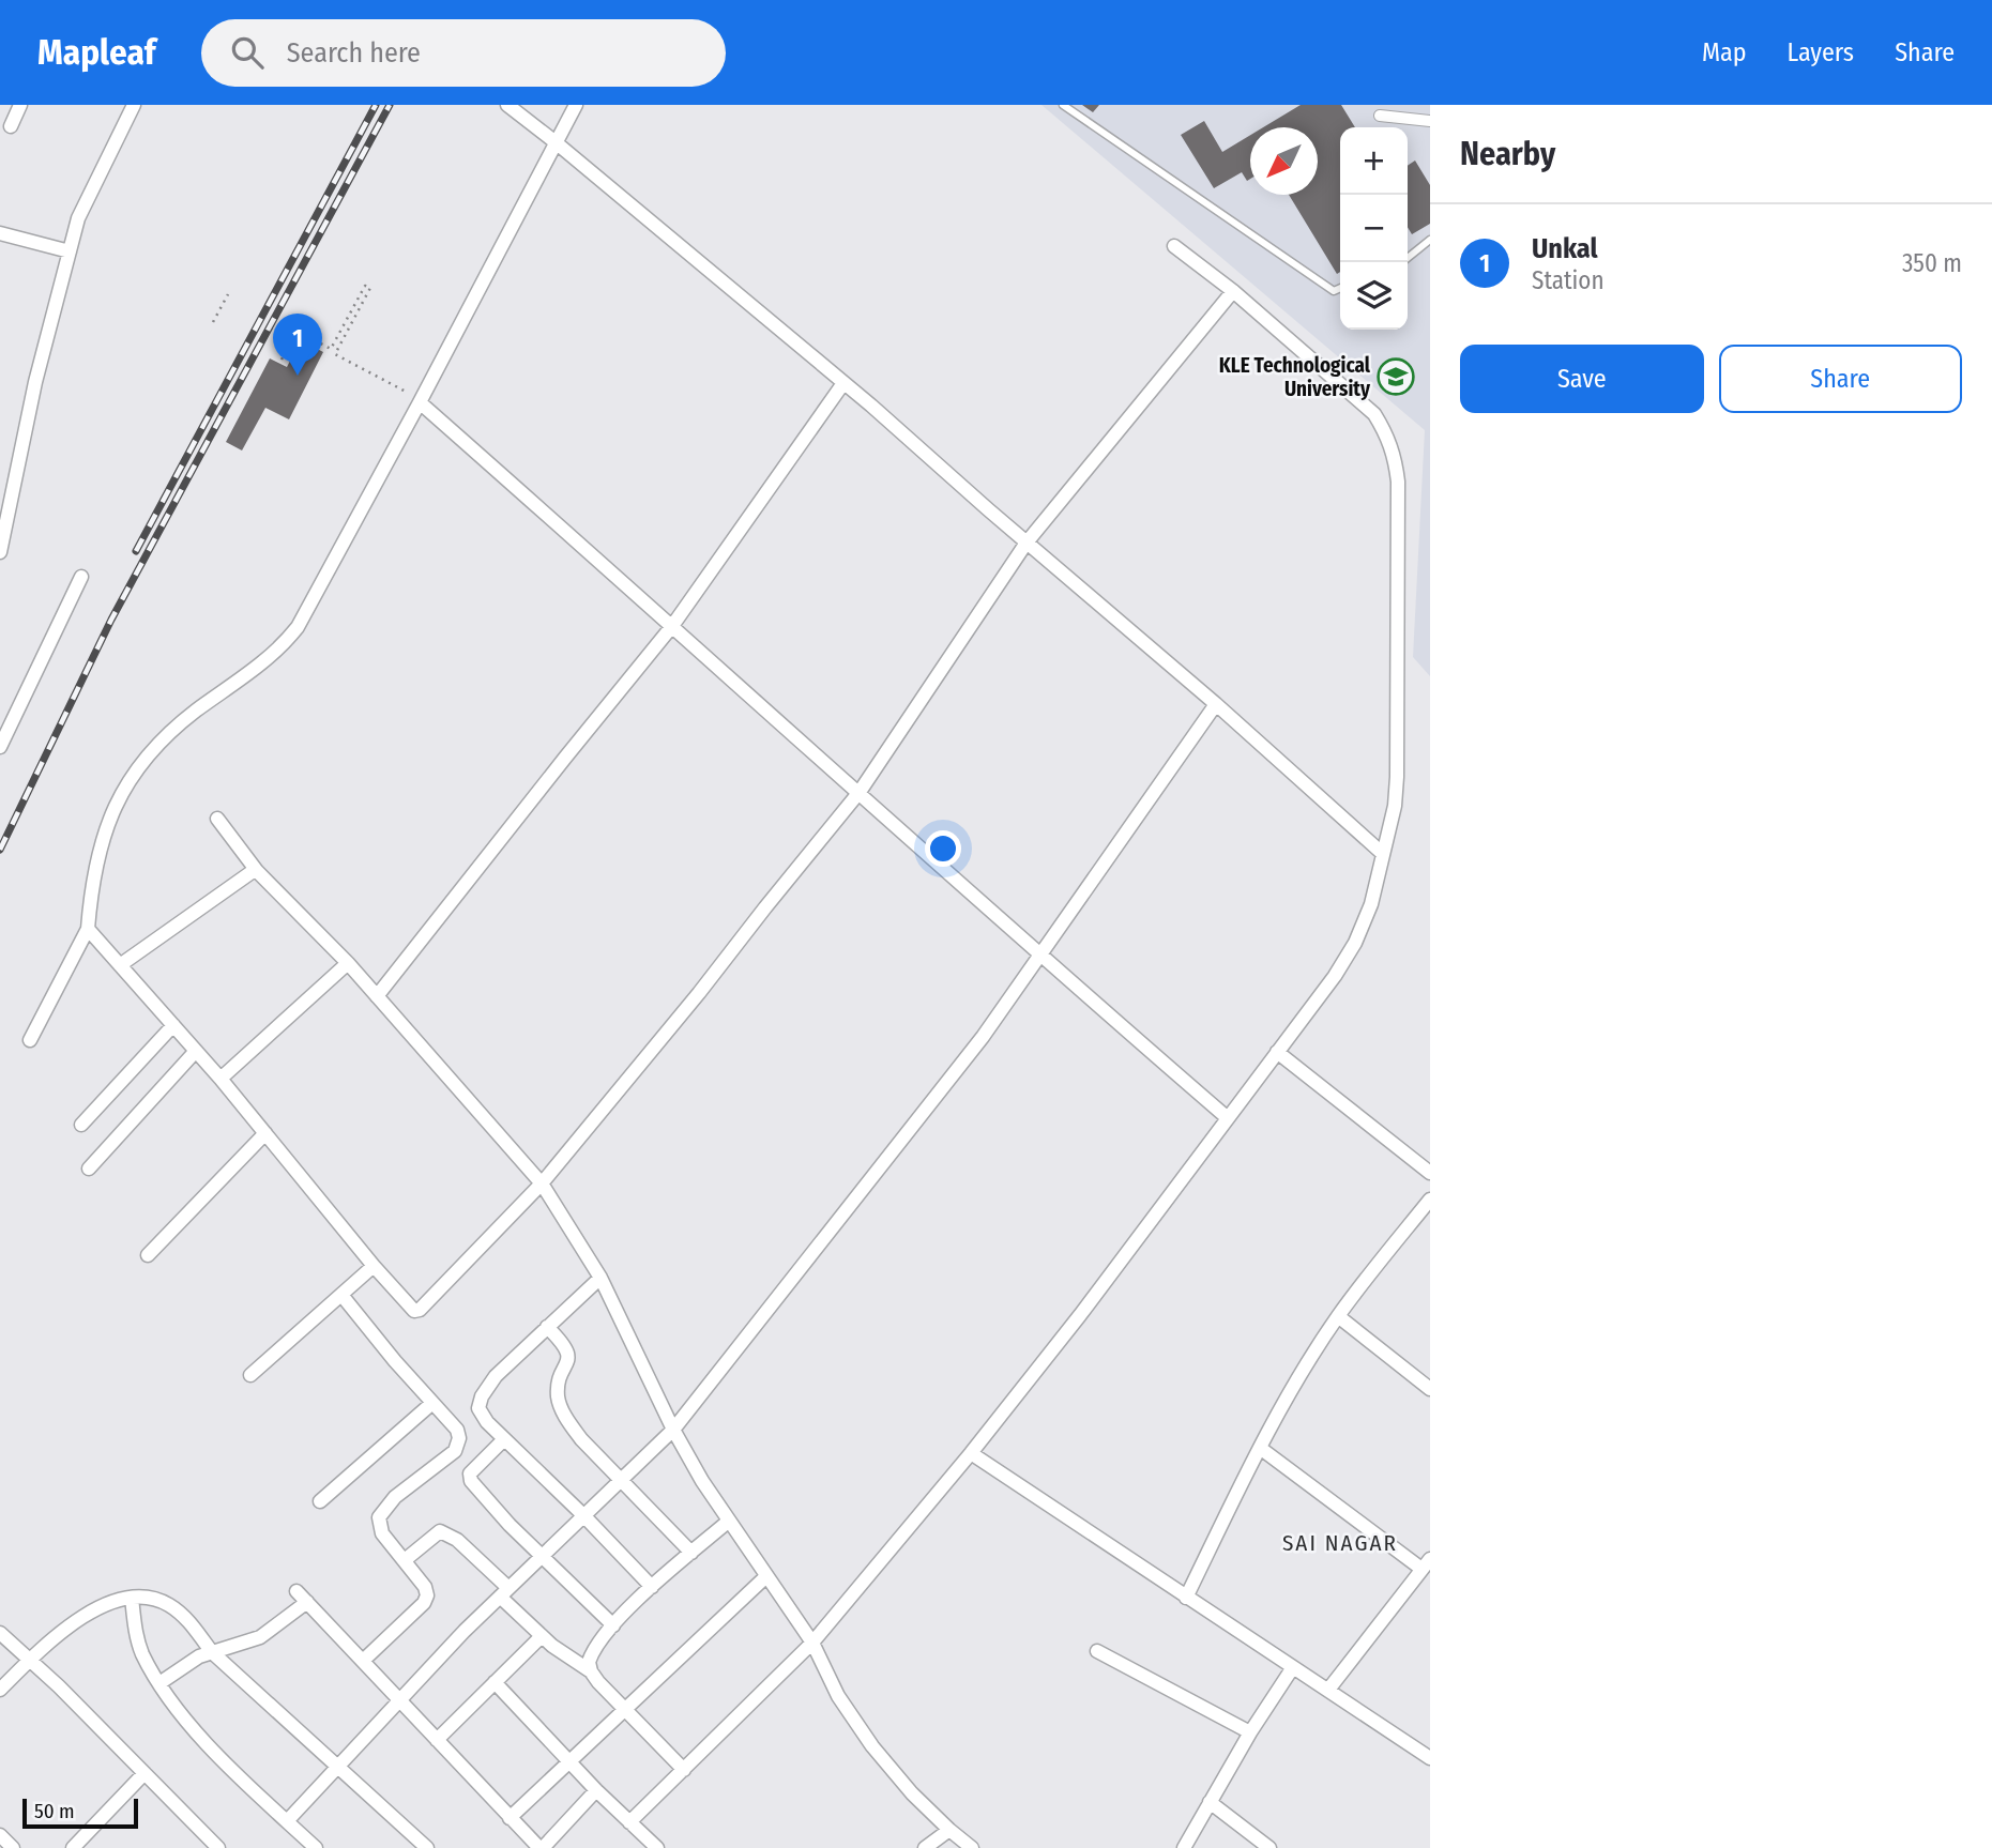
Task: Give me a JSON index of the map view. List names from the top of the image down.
{
  "districts": ["SAI NAGAR"],
  "places": {
    "school or university": ["KLE Technological University"]
  },
  "scale_bar": "50 m",
  "north": "bottom left",
  "page": {
    "header": "Mapleaf",
    "search": "Search here",
    "nav": ["Map", "Layers", "Share"],
    "heading": "Nearby",
    "map_buttons": ["+", "−"],
    "list": [
      {
        "mark": "1",
        "name": "Unkal",
        "note": "Station",
        "value": "350 m"
      }
    ],
    "pins": "1",
    "buttons": ["Save", "Share"],
    "scale": "50 m"
  }
}
